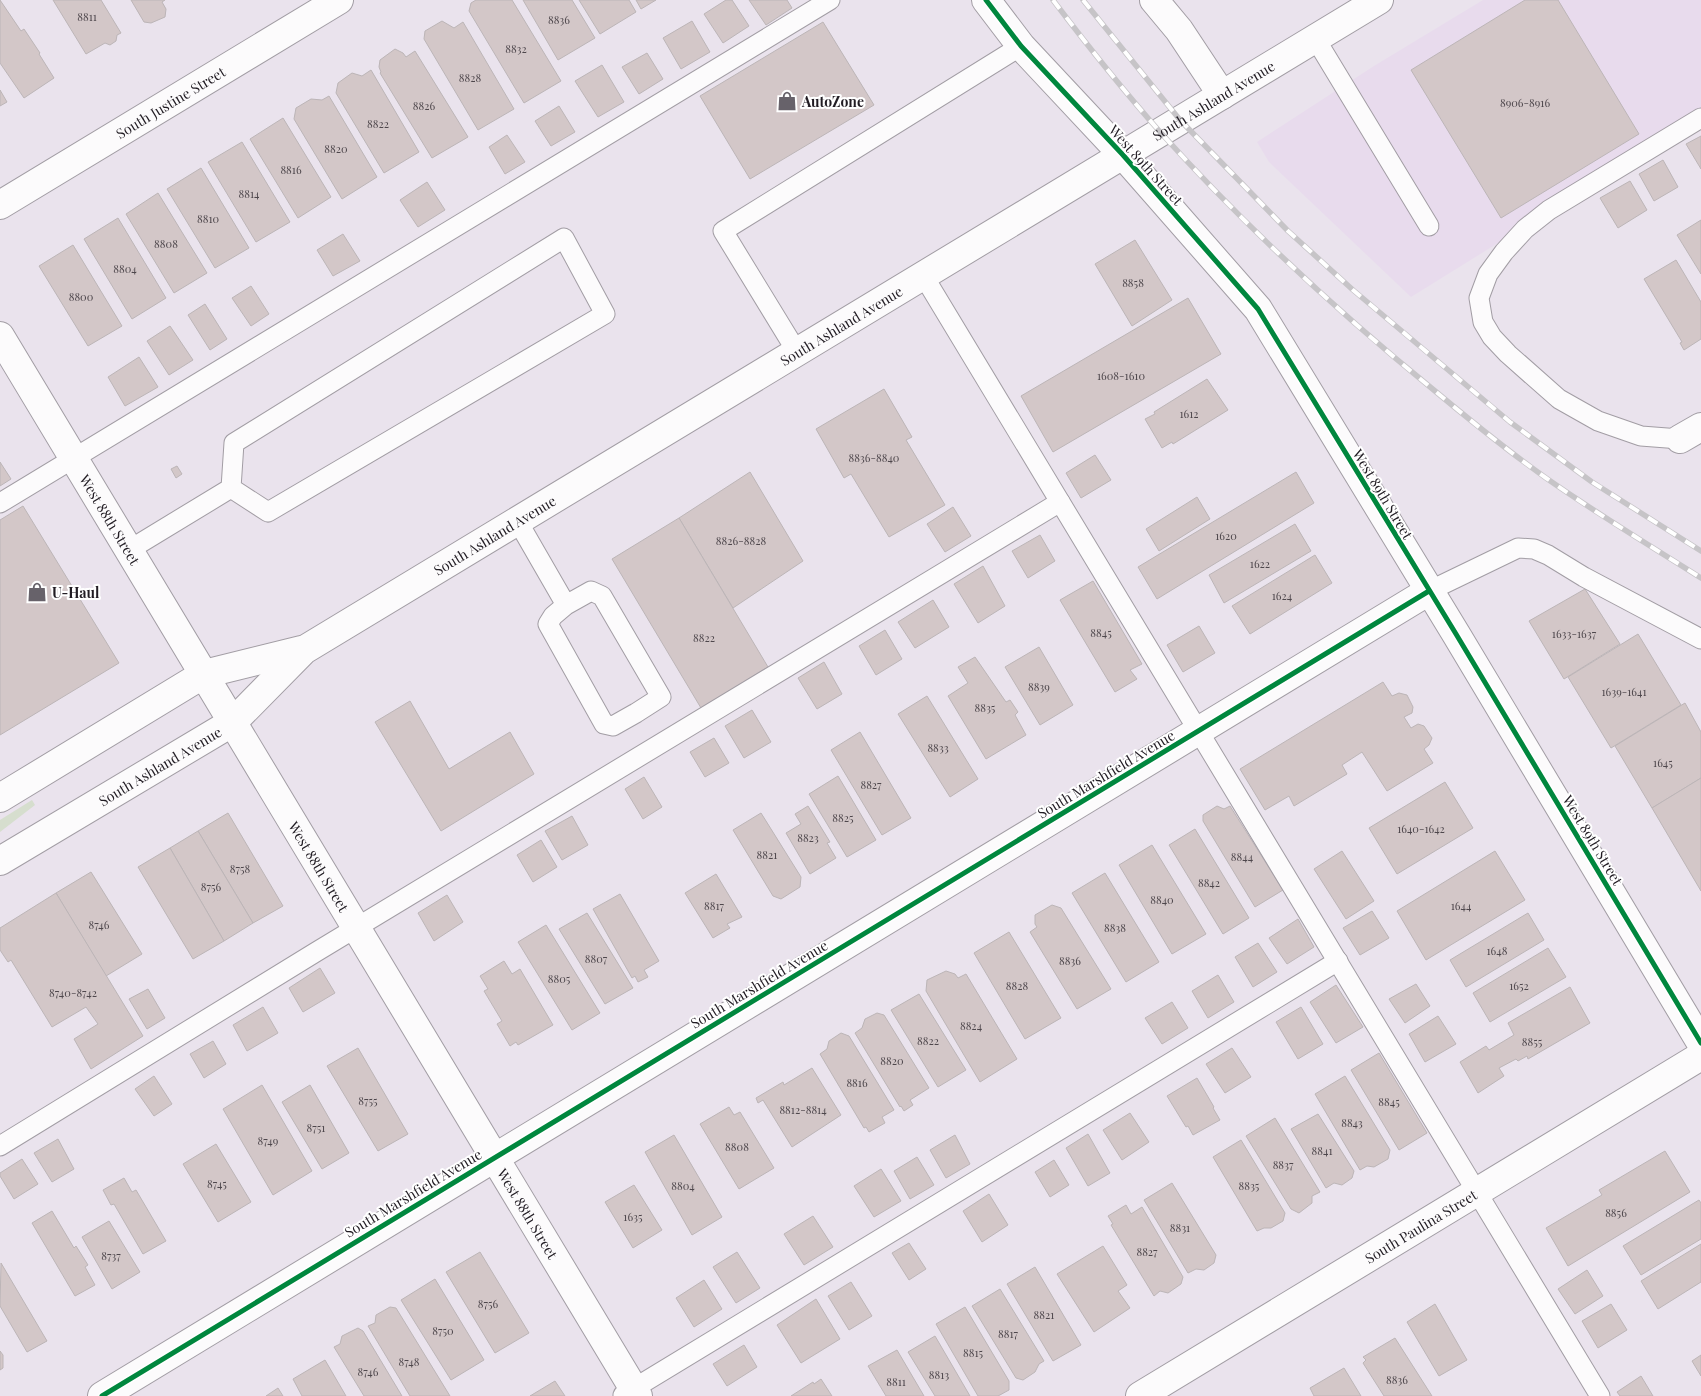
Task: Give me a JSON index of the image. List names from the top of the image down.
{
  "streets": {
    "street": [
      "South Ashland Avenue",
      "South Justine Street",
      "West 89th Street",
      "West 88th Street",
      "South Marshfield Avenue",
      "South Paulina Street"
    ]
  },
  "crossings": [
    ["South Ashland Avenue", "West 89th Street"],
    ["South Ashland Avenue", "West 88th Street"],
    ["West 89th Street", "South Marshfield Avenue"],
    ["West 88th Street", "South Marshfield Avenue"]
  ],
  "places": {
    "shop": ["AutoZone", "U-Haul"]
  },
  "house_numbers": [
    "8811",
    "8836",
    "8832",
    "8828",
    "8906-8916",
    "8826",
    "8822",
    "8820",
    "8816",
    "8814",
    "8810",
    "8808",
    "8804",
    "8858",
    "8800",
    "1608-1610",
    "1612",
    "8836-8840",
    "1620",
    "8826-8828",
    "1622",
    "1624",
    "8845",
    "1633-1637",
    "8822",
    "8839",
    "1639-1641",
    "8835",
    "8833",
    "1645",
    "8827",
    "8825",
    "1640-1642",
    "8823",
    "8821",
    "8844",
    "8758",
    "8842",
    "8756",
    "8840",
    "8817",
    "1644",
    "8746",
    "8838",
    "1648",
    "8807",
    "8836",
    "8805",
    "8828",
    "1652",
    "8740-8742",
    "8824",
    "8822",
    "8855",
    "8820",
    "8816",
    "8755",
    "8845",
    "8812-8814",
    "8843",
    "8751",
    "8749",
    "8808",
    "8841",
    "8837",
    "8745",
    "8804",
    "8835",
    "8856",
    "1635",
    "8831",
    "8827",
    "8737",
    "8756",
    "8821",
    "8750",
    "8817",
    "8815",
    "8748",
    "8746",
    "8813",
    "8836",
    "8811"
  ]
}
